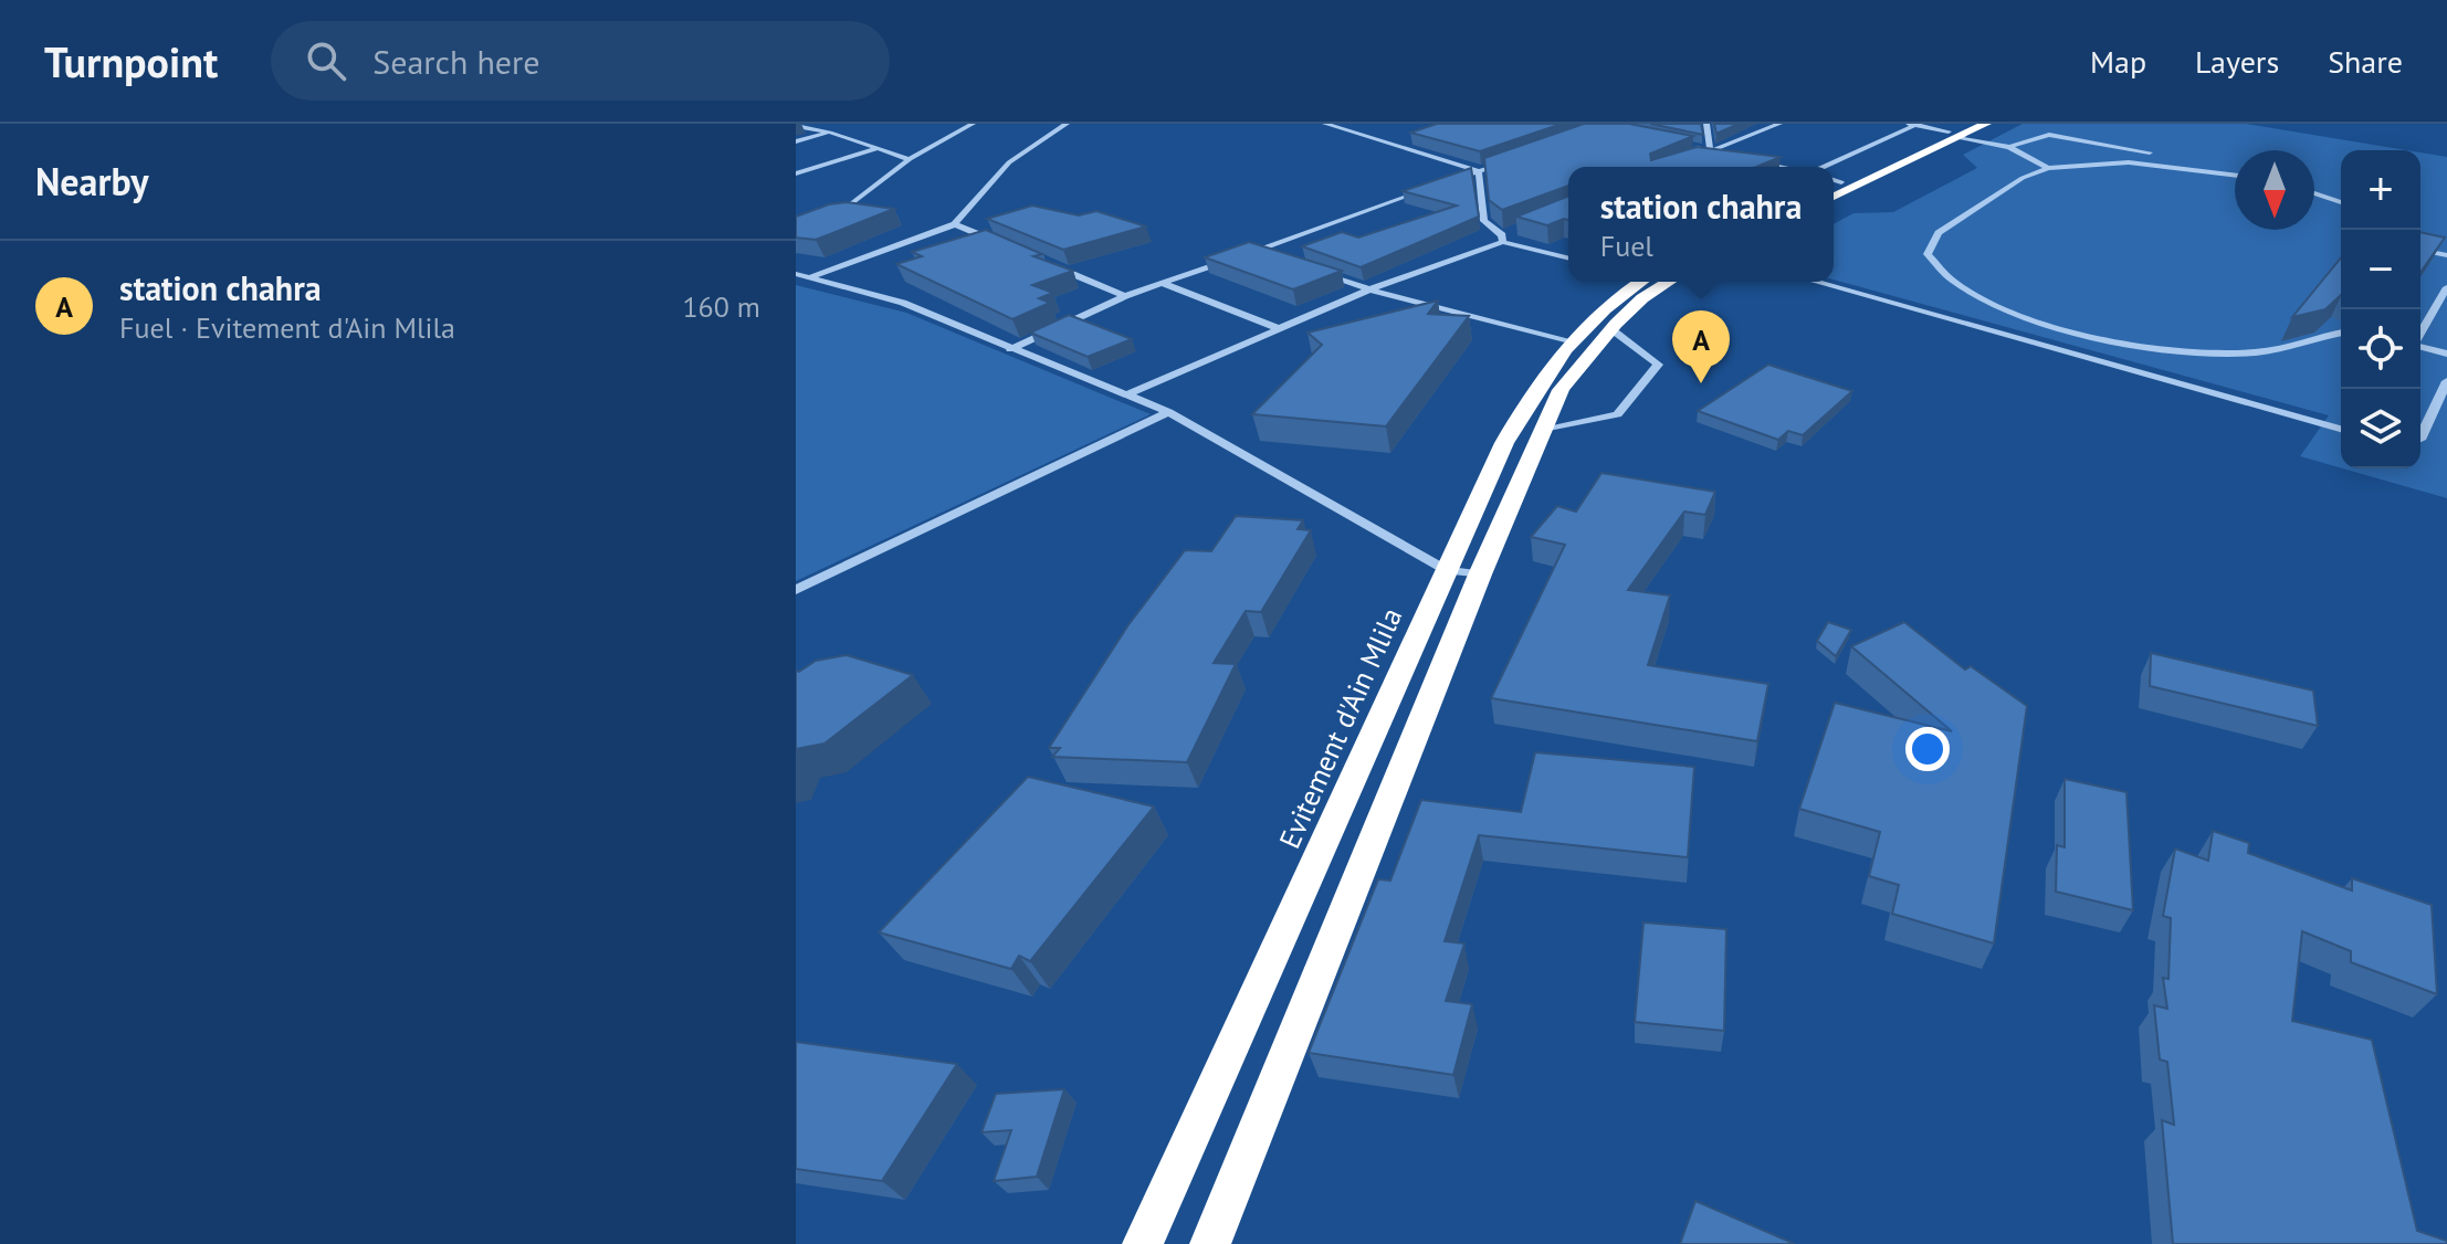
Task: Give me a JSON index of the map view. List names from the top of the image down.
{
  "streets": {
    "highway": ["Evitement d'Ain Mlila"]
  },
  "north": "bottom",
  "page": {
    "header": "Turnpoint",
    "search": "Search here",
    "nav": ["Map", "Layers", "Share"],
    "heading": "Nearby",
    "map_buttons": ["+", "−"],
    "popup": ["station chahra", "Fuel"],
    "list": [
      {
        "mark": "A",
        "name": "station chahra",
        "note": "Fuel · Evitement d'Ain Mlila",
        "value": "160 m"
      }
    ],
    "pins": "A"
  }
}
